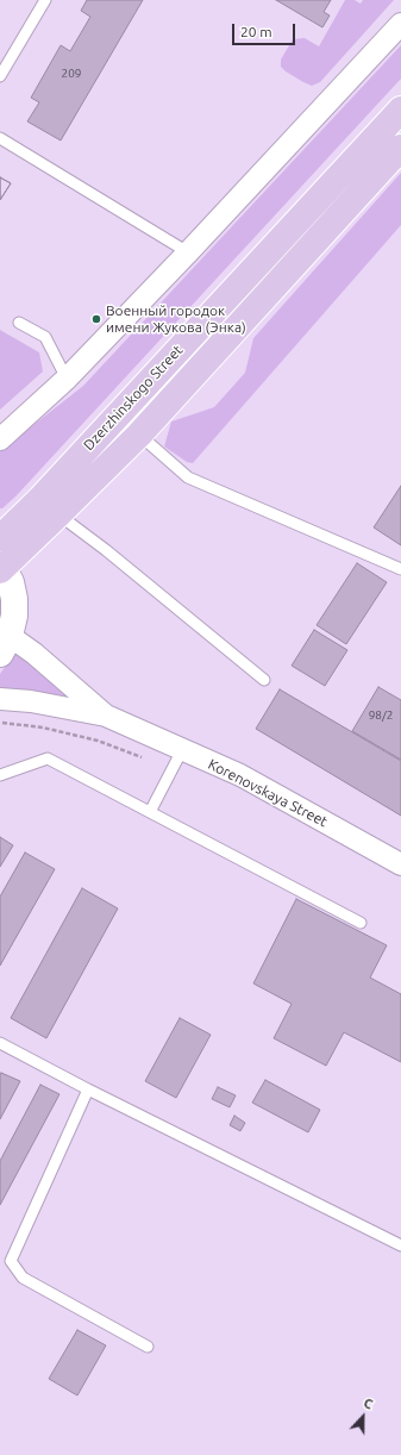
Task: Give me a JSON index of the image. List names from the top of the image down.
{
  "streets": {
    "main road": ["Dzerzhinskogo Street"],
    "street": ["Korenovskaya Street"]
  },
  "crossings": [
    ["Dzerzhinskogo Street", "Korenovskaya Street"]
  ],
  "places": ["Военный городок имени Жукова (Энка)"],
  "house_numbers": ["209", "98/2"],
  "scale_bar": "20 m",
  "north": "top"
}
